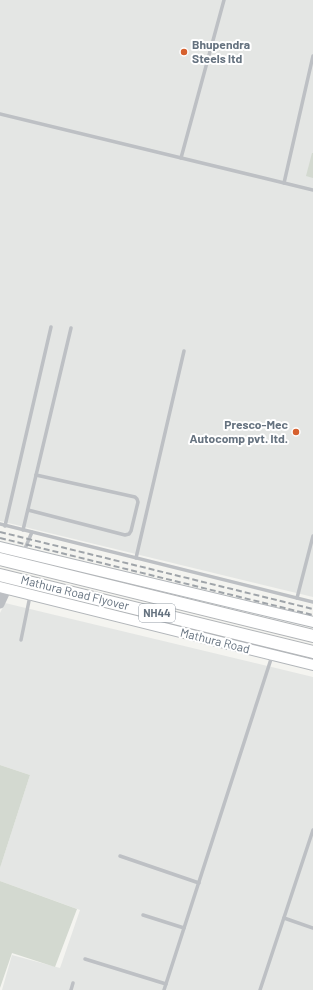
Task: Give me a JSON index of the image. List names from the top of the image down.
{
  "streets": {
    "highway": ["Mathura Road Flyover", "NH44"],
    "main road": ["Mathura Road"]
  },
  "places": ["Bhupendra Steels ltd", "Presco-Mec Autocomp pvt. ltd."]
}
